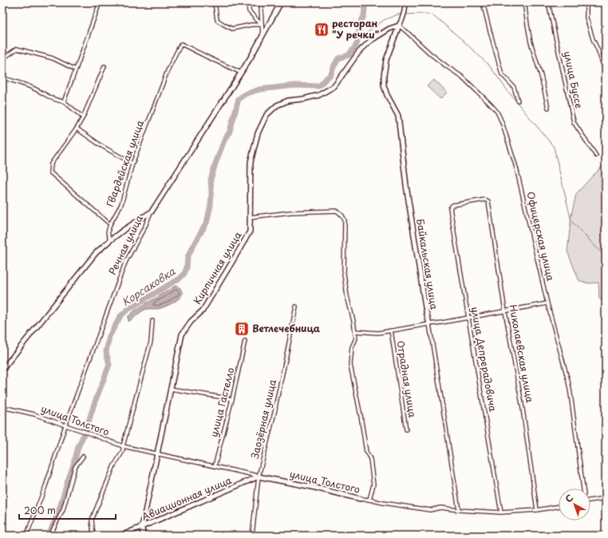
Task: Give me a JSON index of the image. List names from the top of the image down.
{
  "streets": {
    "street": [
      "улица Буссе",
      "Гвардейская улица",
      "Офицерская улица",
      "Речная улица",
      "Байкальская улица",
      "Кирпичная улица",
      "Николаевская улица",
      "улица Депрерадовича",
      "Отрадная улица",
      "улица Гастелло",
      "Заозёрная улица",
      "улица Толстого",
      "Авиационная улица"
    ]
  },
  "crossings": [
    ["Гвардейская улица", "Речная улица"],
    ["Офицерская улица", "Байкальская улица"],
    ["Офицерская улица", "Кирпичная улица"],
    ["Речная улица", "улица Толстого"],
    ["Байкальская улица", "Кирпичная улица"],
    ["Кирпичная улица", "улица Толстого"],
    ["Кирпичная улица", "Авиационная улица"],
    ["Николаевская улица", "улица Депрерадовича"],
    ["улица Гастелло", "улица Толстого"],
    ["Заозёрная улица", "улица Толстого"],
    ["Заозёрная улица", "Авиационная улица"],
    ["улица Толстого", "Авиационная улица"]
  ],
  "water": ["Корсаковка"],
  "places": {
    "restaurant": ["ресторан \"У речки\""],
    "building": ["Ветлечебница"]
  },
  "scale_bar": "200 m",
  "north": "top left"
}
